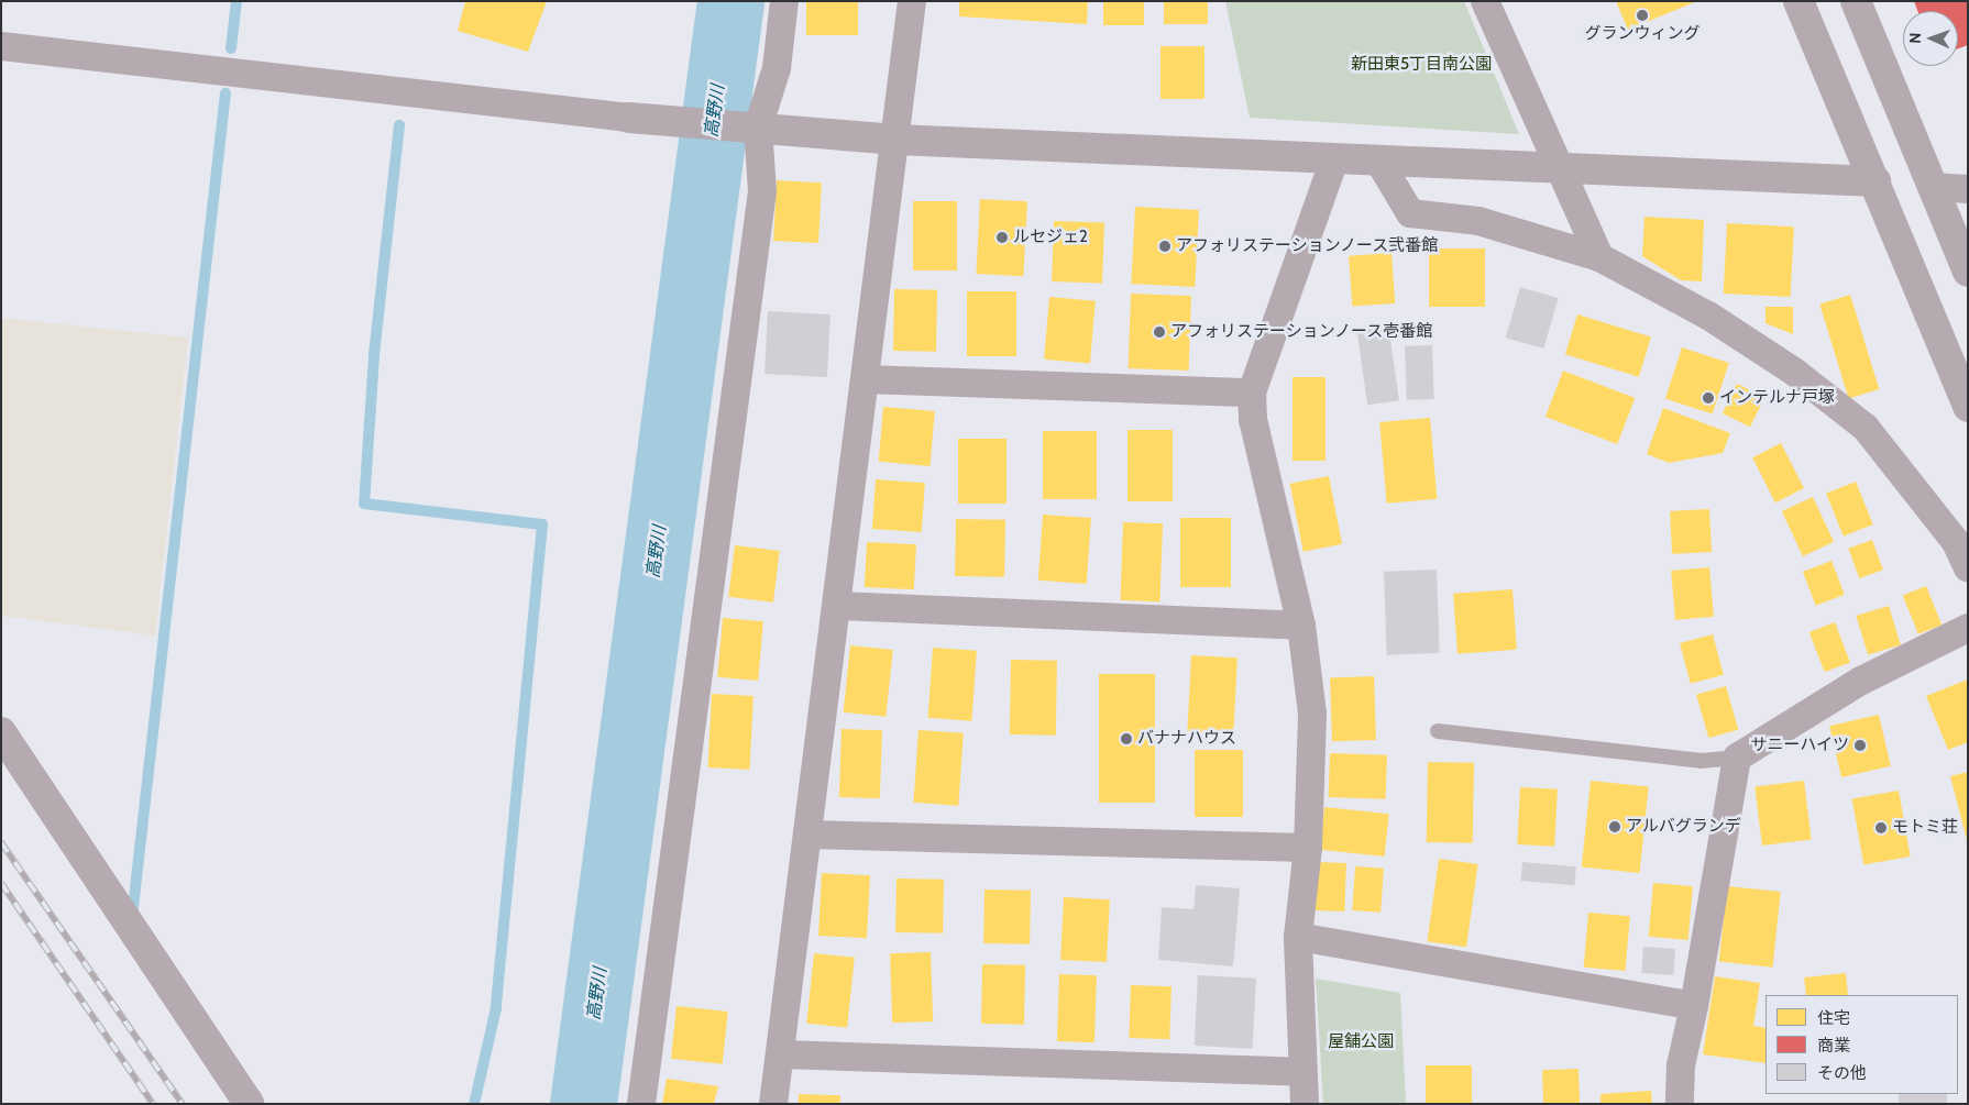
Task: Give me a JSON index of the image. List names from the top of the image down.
{
  "water": ["高野川"],
  "parks": ["新田東5丁目南公園", "屋舗公園"],
  "places": [
    "グランウィング",
    "ルセジェ2",
    "アフォリステーションノース弐番館",
    "アフォリステーションノース壱番館",
    "インテルナ戸塚",
    "バナナハウス",
    "サニーハイツ",
    "アルバグランデ",
    "モトミ荘"
  ],
  "legend": ["住宅", "商業", "その他"],
  "north": "left"
}
